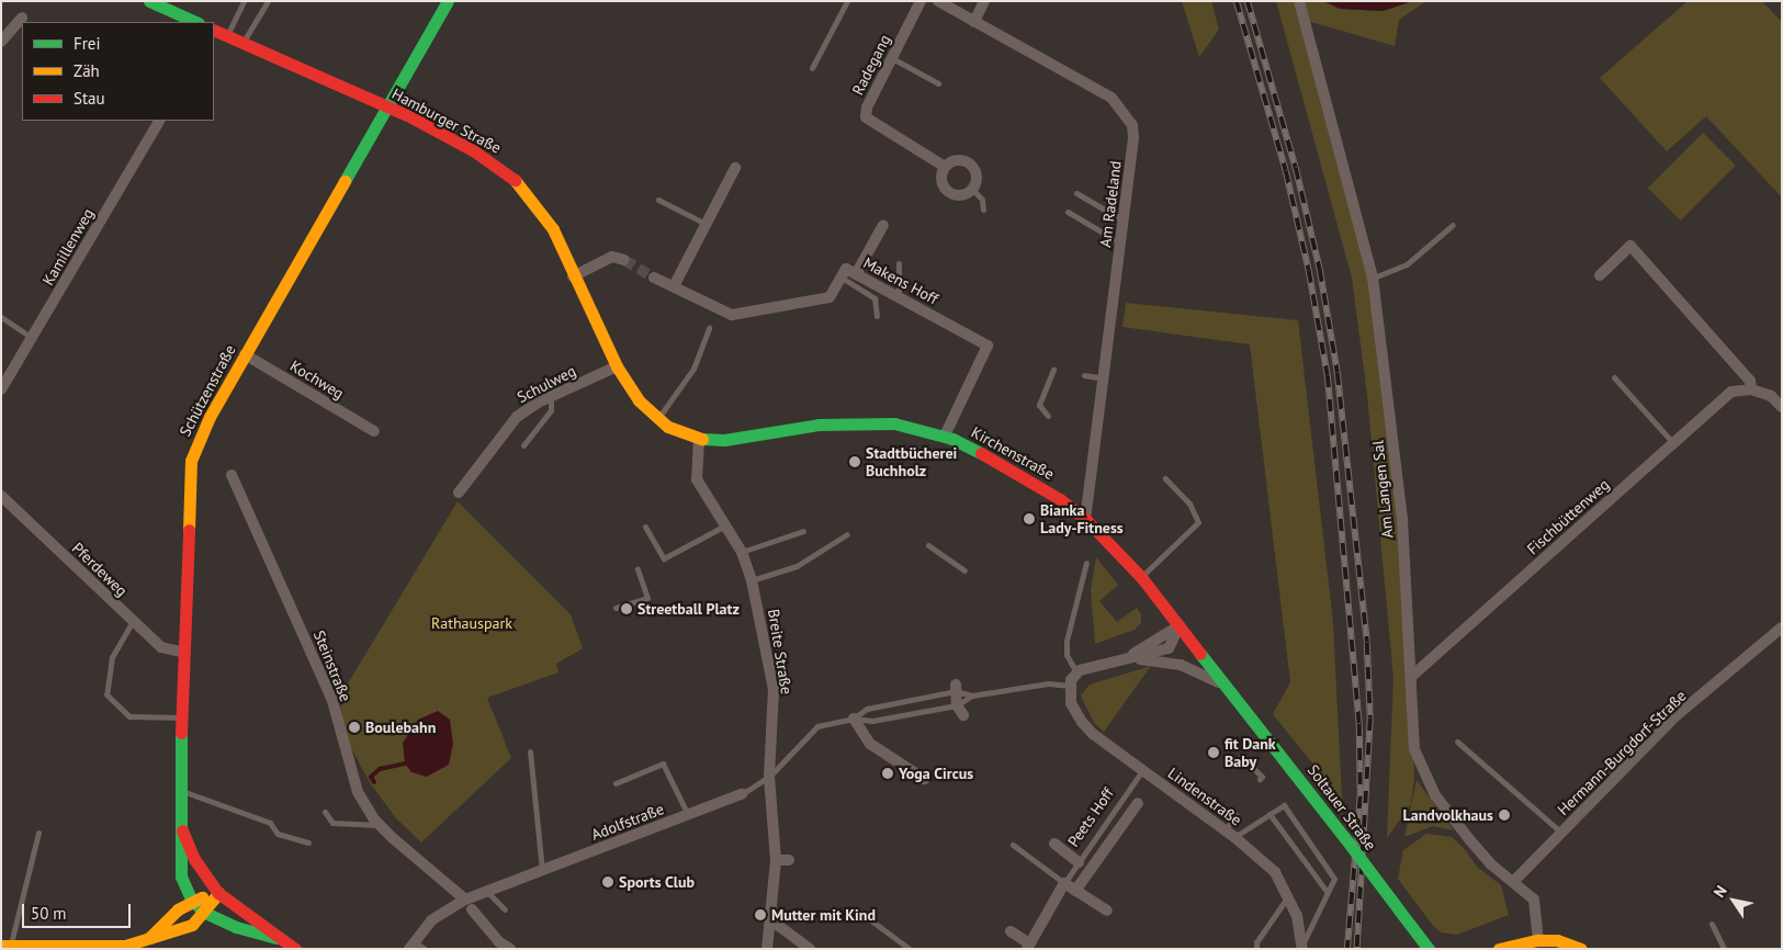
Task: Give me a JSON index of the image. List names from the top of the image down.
{
  "streets": {
    "main road": [
      "Hamburger Straße",
      "Schützenstraße",
      "Kirchenstraße",
      "Soltauer Straße"
    ],
    "street": [
      "Radegang",
      "Am Radeland",
      "Kamillenweg",
      "Makens Hoff",
      "Kochweg",
      "Schulweg",
      "Am Langen Sal",
      "Fischbüttenweg",
      "Pferdeweg",
      "Breite Straße",
      "Steinstraße",
      "Hermann-Burgdorf-Straße",
      "Lindenstraße",
      "Peets Hoff",
      "Adolfstraße"
    ]
  },
  "crossings": [
    ["Hamburger Straße", "Schulweg"],
    ["Hamburger Straße", "Schützenstraße"],
    ["Hamburger Straße", "Kirchenstraße"],
    ["Hamburger Straße", "Breite Straße"],
    ["Am Radeland", "Kirchenstraße"],
    ["Makens Hoff", "Kirchenstraße"],
    ["Kochweg", "Schützenstraße"],
    ["Schützenstraße", "Pferdeweg"],
    ["Kirchenstraße", "Breite Straße"],
    ["Kirchenstraße", "Soltauer Straße"],
    ["Am Langen Sal", "Fischbüttenweg"],
    ["Am Langen Sal", "Hermann-Burgdorf-Straße"],
    ["Breite Straße", "Adolfstraße"],
    ["Steinstraße", "Adolfstraße"],
    ["Lindenstraße", "Peets Hoff"],
    ["Lindenstraße", "Adolfstraße"]
  ],
  "parks": ["Rathauspark"],
  "places": [
    "Stadtbücherei Buchholz",
    "Bianka Lady-Fitness",
    "Streetball Platz",
    "Boulebahn",
    "fit Dank Baby",
    "Yoga Circus",
    "Landvolkhaus",
    "Sports Club",
    "Mutter mit Kind"
  ],
  "legend": ["Frei", "Zäh", "Stau"],
  "scale_bar": "50 m",
  "north": "top left"
}
